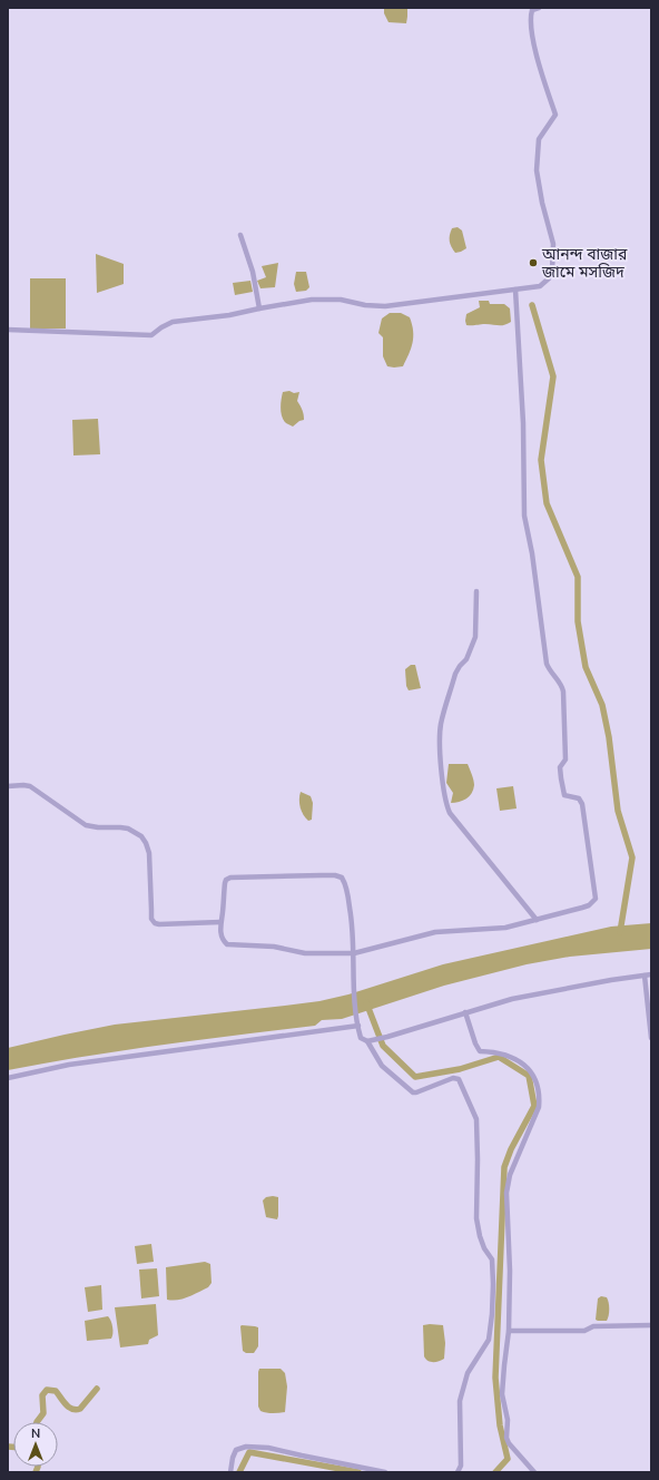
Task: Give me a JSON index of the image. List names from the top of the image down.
{
  "places": ["আনন্দ বাজার জামে মসজিদ"],
  "north": "top"
}
